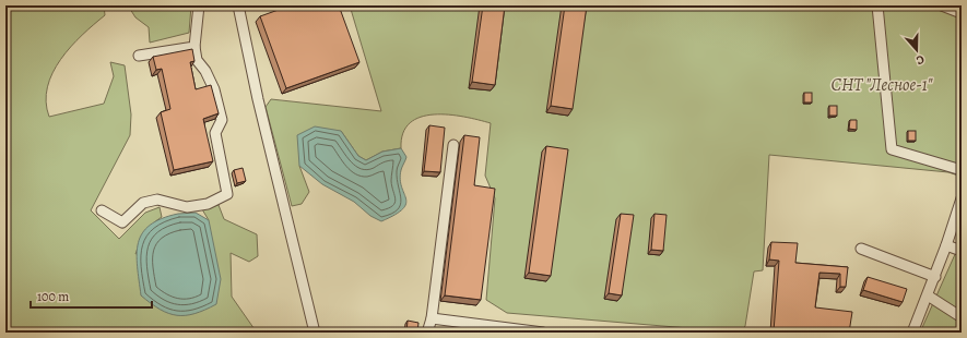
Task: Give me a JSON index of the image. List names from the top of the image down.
{
  "parks": ["СНТ \"Лесное-1\""],
  "scale_bar": "100 m",
  "north": "bottom"
}
